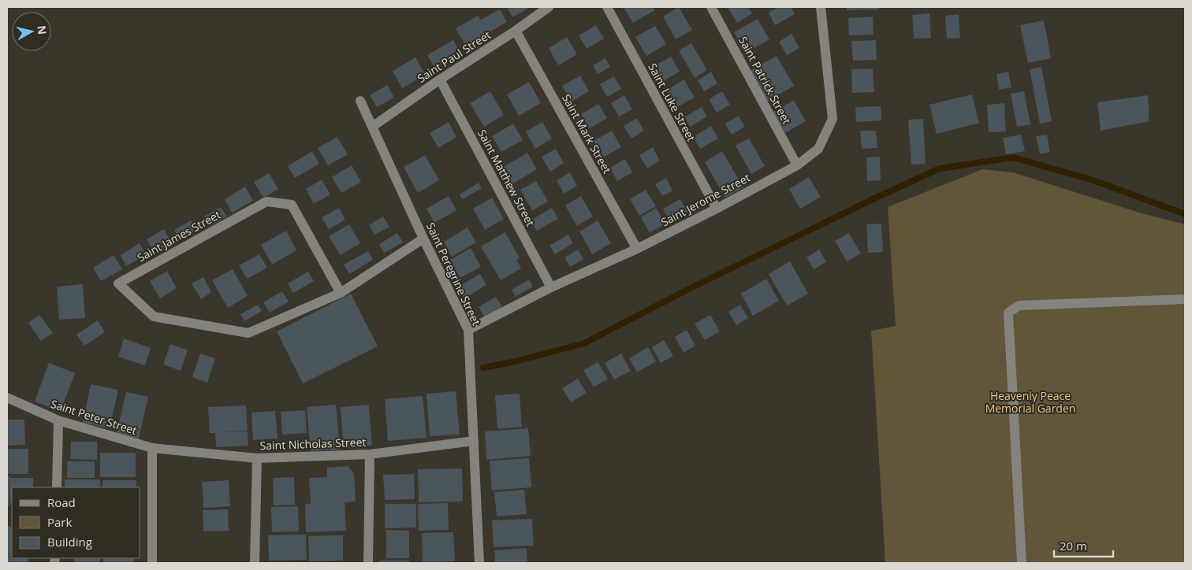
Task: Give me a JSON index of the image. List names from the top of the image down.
{
  "streets": {
    "street": [
      "Saint Paul Street",
      "Saint Patrick Street",
      "Saint Luke Street",
      "Saint Mark Street",
      "Saint Matthew Street",
      "Saint Jerome Street",
      "Saint James Street",
      "Saint Peregrine Street",
      "Saint Peter Street",
      "Saint Nicholas Street"
    ]
  },
  "crossings": [
    ["Saint Paul Street", "Saint Mark Street"],
    ["Saint Paul Street", "Saint Matthew Street"],
    ["Saint Paul Street", "Saint Peregrine Street"],
    ["Saint Patrick Street", "Saint Jerome Street"],
    ["Saint Luke Street", "Saint Jerome Street"],
    ["Saint Mark Street", "Saint Jerome Street"],
    ["Saint Matthew Street", "Saint Jerome Street"],
    ["Saint Jerome Street", "Saint Peregrine Street"],
    ["Saint Peregrine Street", "Saint Nicholas Street"],
    ["Saint Peter Street", "Saint Nicholas Street"]
  ],
  "parks": ["Heavenly Peace Memorial Garden"],
  "legend": ["Road", "Park", "Building"],
  "scale_bar": "20 m",
  "north": "right"
}
